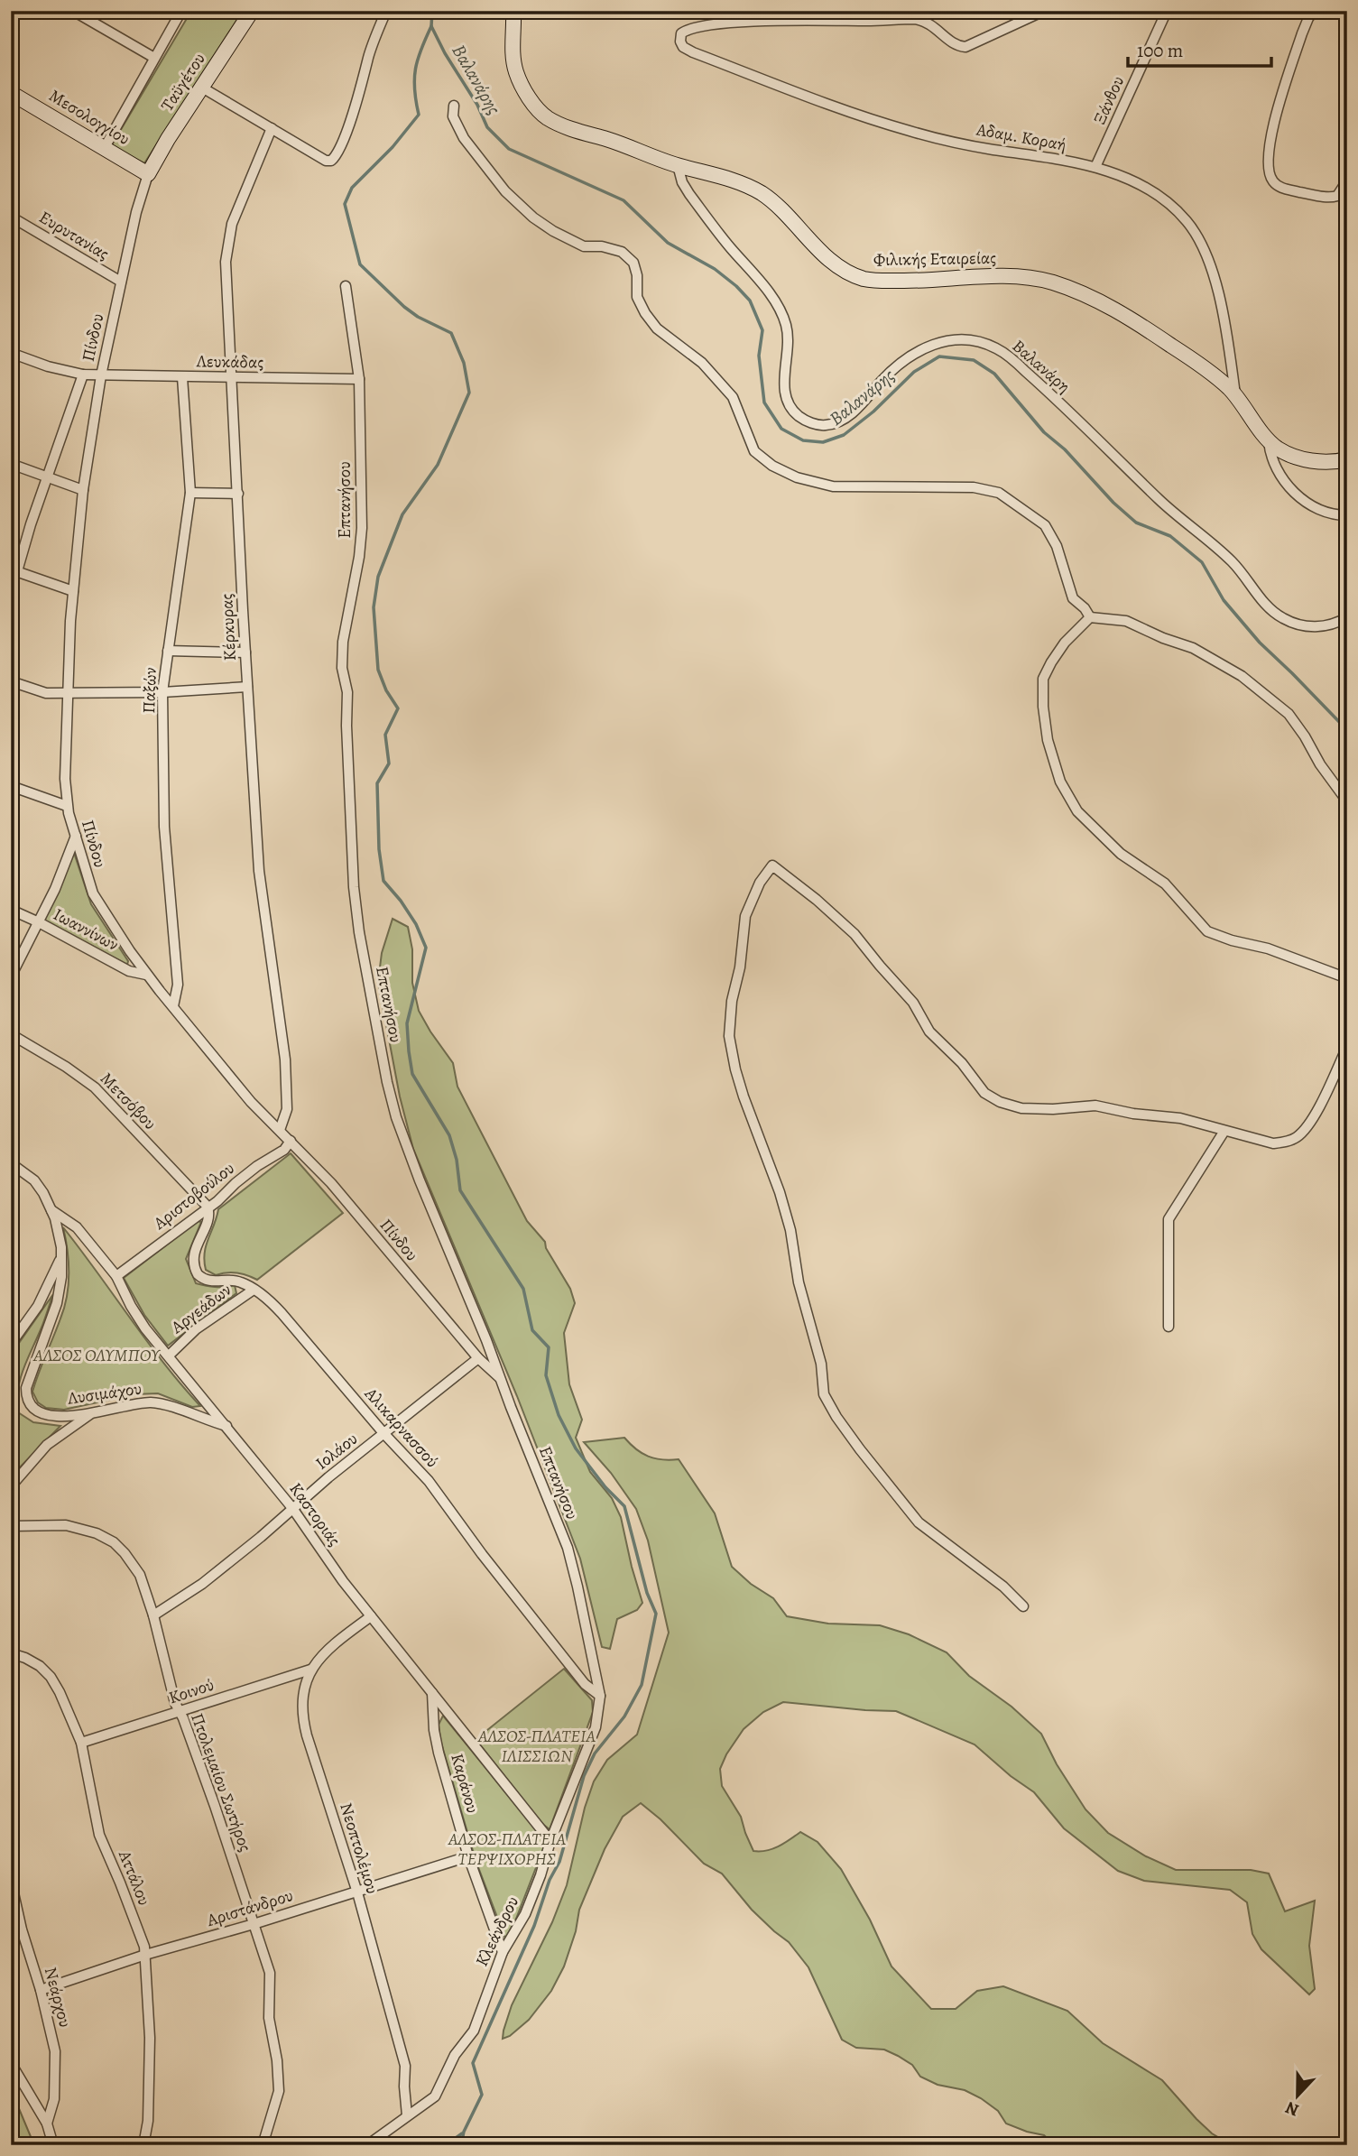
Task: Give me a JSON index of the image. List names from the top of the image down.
{
  "streets": {
    "main road": ["Ταϋγέτου", "Μεσολογγίου", "Φιλικής Εταιρείας"],
    "street": [
      "Ξάνθου",
      "Αδαμ. Κοραή",
      "Ευρυτανίας",
      "Πίνδου",
      "Λευκάδας",
      "Βαλανάρη",
      "Επτανήσου",
      "Κέρκυρας",
      "Παξών",
      "Ιωαννίνων",
      "Μετσόβου",
      "Αριστοβούλου",
      "Αργεάδων",
      "Λυσιμάχου",
      "Αλικαρνασσού",
      "Ιολάου",
      "Καστοριάς",
      "Κοινού",
      "Πτολεμαίου Σωτήρος",
      "Καράνου",
      "Νεοπτολέμου",
      "Αττάλου",
      "Αριστάνδρου",
      "Κλεάνδρου",
      "Νεάρχου"
    ]
  },
  "crossings": [
    ["Ταϋγέτου", "Μεσολογγίου"],
    ["Ταϋγέτου", "Πίνδου"],
    ["Ξάνθου", "Αδαμ. Κοραή"],
    ["Μεσολογγίου", "Πίνδου"],
    ["Αδαμ. Κοραή", "Φιλικής Εταιρείας"],
    ["Ευρυτανίας", "Πίνδου"],
    ["Φιλικής Εταιρείας", "Βαλανάρη"],
    ["Πίνδου", "Λευκάδας"],
    ["Πίνδου", "Επτανήσου"],
    ["Πίνδου", "Κέρκυρας"],
    ["Πίνδου", "Παξών"],
    ["Πίνδου", "Ιωαννίνων"],
    ["Πίνδου", "Αριστοβούλου"],
    ["Πίνδου", "Ιολάου"],
    ["Λευκάδας", "Επτανήσου"],
    ["Λευκάδας", "Κέρκυρας"],
    ["Λευκάδας", "Παξών"],
    ["Επτανήσου", "Αλικαρνασσού"],
    ["Επτανήσου", "Κλεάνδρου"],
    ["Μετσόβου", "Αριστοβούλου"],
    ["Μετσόβου", "Αλικαρνασσού"],
    ["Αριστοβούλου", "Αλικαρνασσού"],
    ["Αριστοβούλου", "Καστοριάς"],
    ["Αργεάδων", "Αλικαρνασσού"],
    ["Αργεάδων", "Καστοριάς"],
    ["Λυσιμάχου", "Καστοριάς"],
    ["Αλικαρνασσού", "Ιολάου"],
    ["Αλικαρνασσού", "Κλεάνδρου"],
    ["Ιολάου", "Καστοριάς"],
    ["Ιολάου", "Πτολεμαίου Σωτήρος"],
    ["Καστοριάς", "Καράνου"],
    ["Καστοριάς", "Νεοπτολέμου"],
    ["Καστοριάς", "Κλεάνδρου"],
    ["Κοινού", "Πτολεμαίου Σωτήρος"],
    ["Κοινού", "Νεοπτολέμου"],
    ["Κοινού", "Αττάλου"],
    ["Πτολεμαίου Σωτήρος", "Αριστάνδρου"],
    ["Καράνου", "Αριστάνδρου"],
    ["Καράνου", "Κλεάνδρου"],
    ["Νεοπτολέμου", "Αριστάνδρου"],
    ["Νεοπτολέμου", "Κλεάνδρου"],
    ["Αττάλου", "Αριστάνδρου"],
    ["Αριστάνδρου", "Νεάρχου"]
  ],
  "water": ["Βαλανάρης"],
  "parks": ["ΑΛΣΟΣ ΟΛΥΜΠΟΥ", "ΑΛΣΟΣ-ΠΛΑΤΕΙΑ ΙΛΙΣΣΙΩΝ", "ΑΛΣΟΣ-ΠΛΑΤΕΙΑ ΤΕΡΨΙΧΟΡΗΣ"],
  "scale_bar": "100 m",
  "north": "bottom"
}
